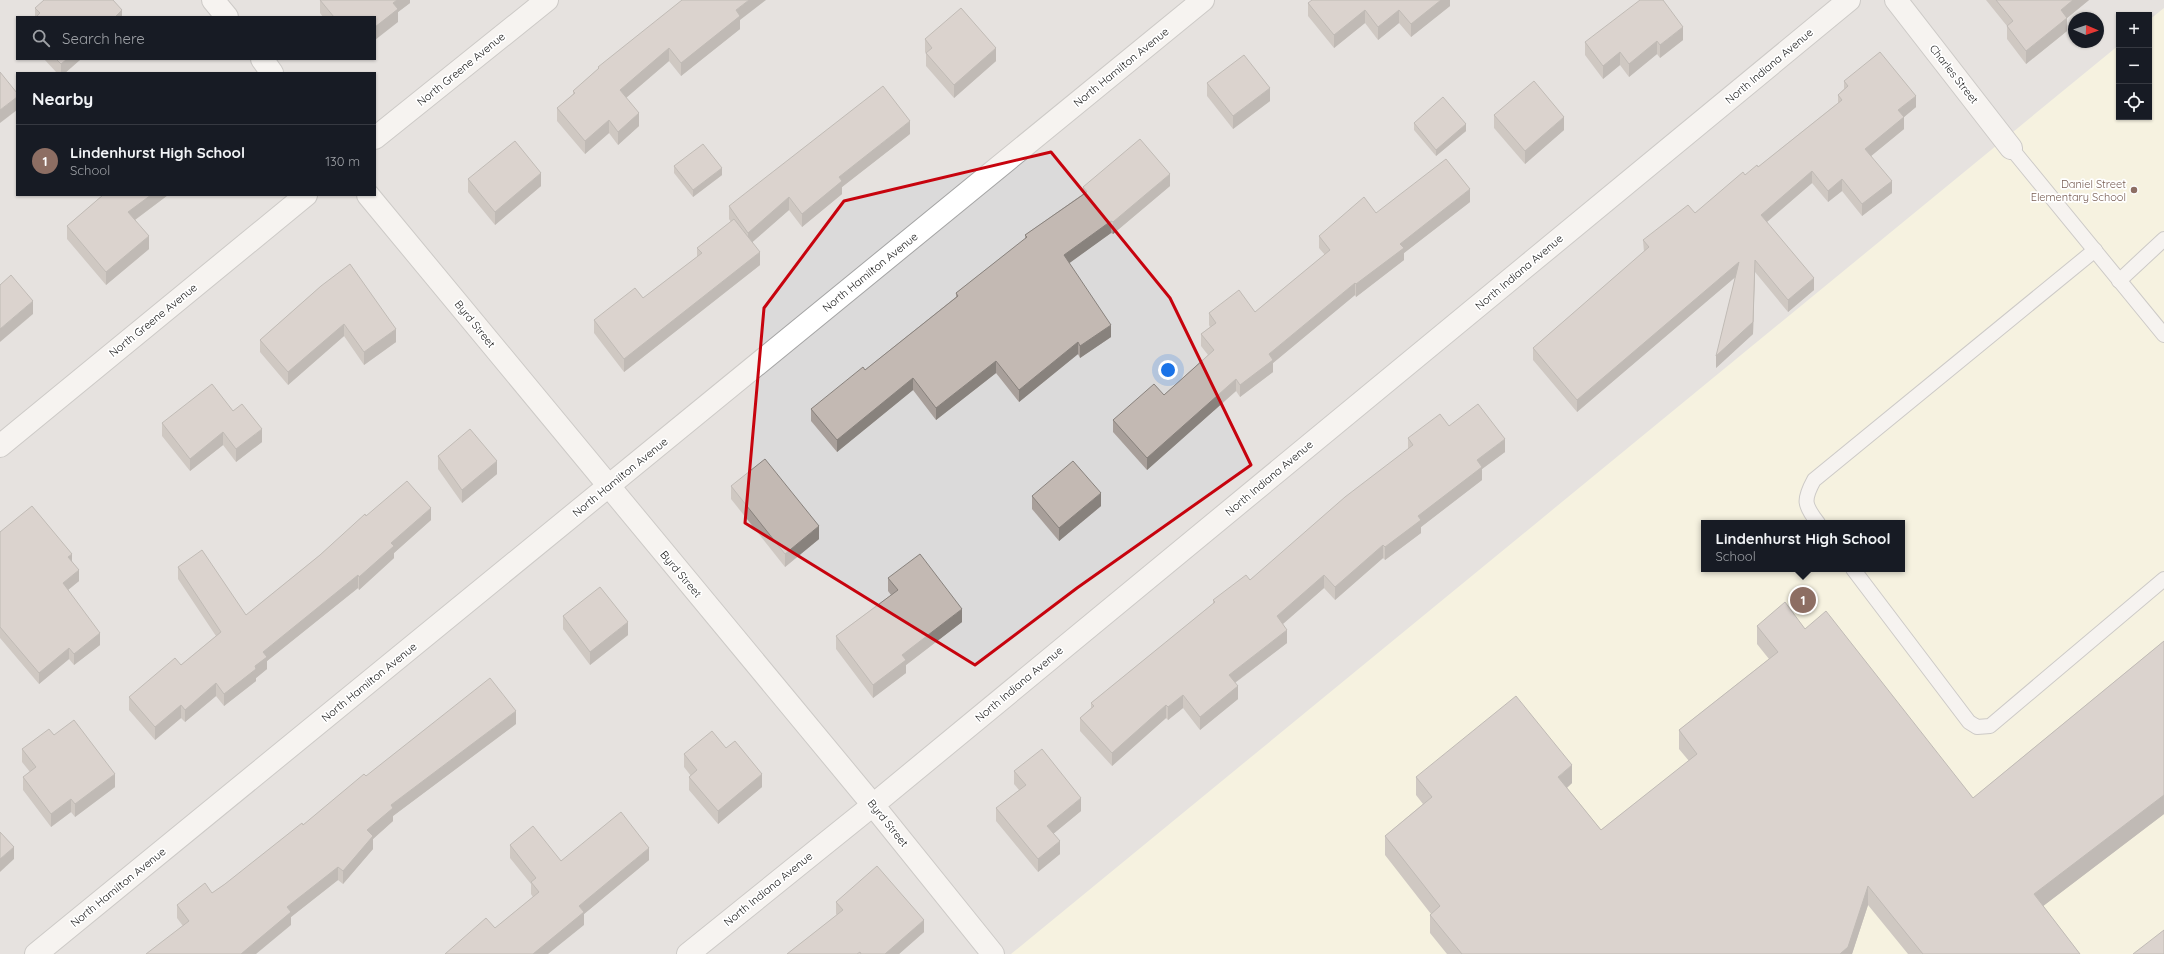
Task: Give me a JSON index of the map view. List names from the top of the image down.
{
  "streets": {
    "street": [
      "North Indiana Avenue",
      "North Hamilton Avenue",
      "North Greene Avenue",
      "Charles Street",
      "Byrd Street"
    ]
  },
  "crossings": [
    ["North Indiana Avenue", "Byrd Street"],
    ["North Hamilton Avenue", "Byrd Street"]
  ],
  "places": ["Daniel Street Elementary School"],
  "north": "right",
  "page": {
    "map_buttons": ["+", "−"],
    "search": "Search here",
    "heading": "Nearby",
    "list": [
      {
        "mark": "1",
        "name": "Lindenhurst High School",
        "note": "School",
        "value": "130 m"
      }
    ],
    "popup": ["Lindenhurst High School", "School"],
    "pins": "1"
  }
}
